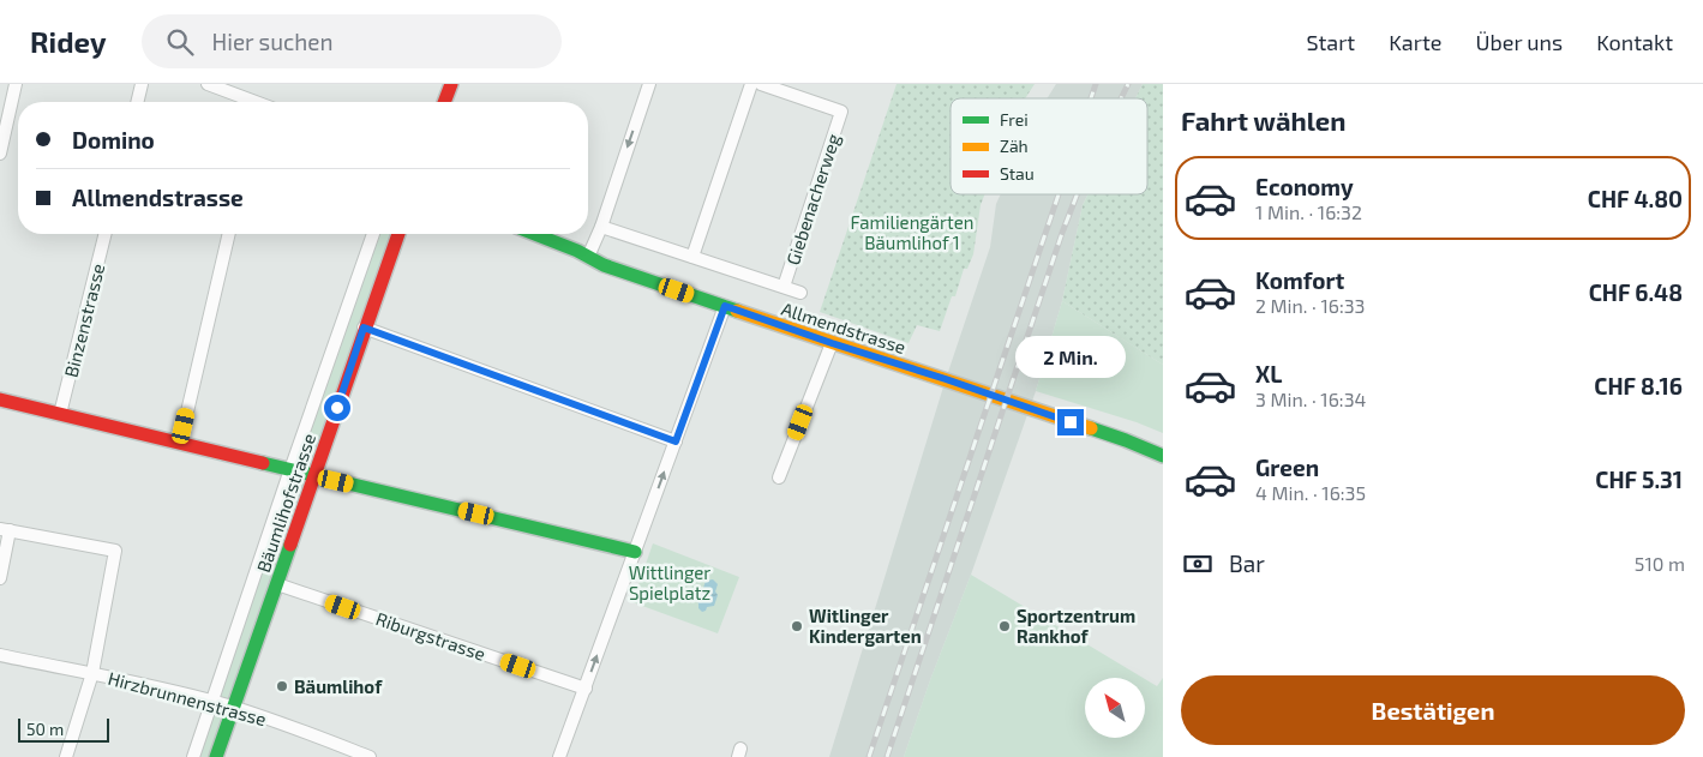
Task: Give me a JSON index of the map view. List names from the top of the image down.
{
  "streets": {
    "street": [
      "Giebenacherweg",
      "Binzenstrasse",
      "Allmendstrasse",
      "Bäumlihofstrasse",
      "Riburgstrasse",
      "Hirzbrunnenstrasse"
    ]
  },
  "crossings": [
    ["Giebenacherweg", "Allmendstrasse"],
    ["Bäumlihofstrasse", "Riburgstrasse"],
    ["Bäumlihofstrasse", "Hirzbrunnenstrasse"]
  ],
  "parks": ["Familiengärten Bäumlihof 1", "Wittlinger Spielplatz"],
  "places": ["Witlinger Kindergarten", "Sportzentrum Rankhof", "Bäumlihof"],
  "legend": ["Frei", "Zäh", "Stau"],
  "scale_bar": "50 m",
  "north": "top left",
  "page": {
    "header": "Ridey",
    "search": "Hier suchen",
    "nav": [
      "Start",
      "Karte",
      "Über uns",
      "Kontakt"
    ],
    "heading": "Fahrt wählen",
    "banner": ["Domino", "Allmendstrasse"],
    "list": [
      {
        "name": "Economy",
        "note": "1 Min. · 16:32",
        "value": "CHF 4.80"
      },
      {
        "name": "Komfort",
        "note": "2 Min. · 16:33",
        "value": "CHF 6.48"
      },
      {
        "name": "XL",
        "note": "3 Min. · 16:34",
        "value": "CHF 8.16"
      },
      {
        "name": "Green",
        "note": "4 Min. · 16:35",
        "value": "CHF 5.31"
      }
    ],
    "bubble": "2 Min.",
    "pay": ["Bar", "510 m"],
    "buttons": "Bestätigen",
    "scale": "50 m"
  }
}
